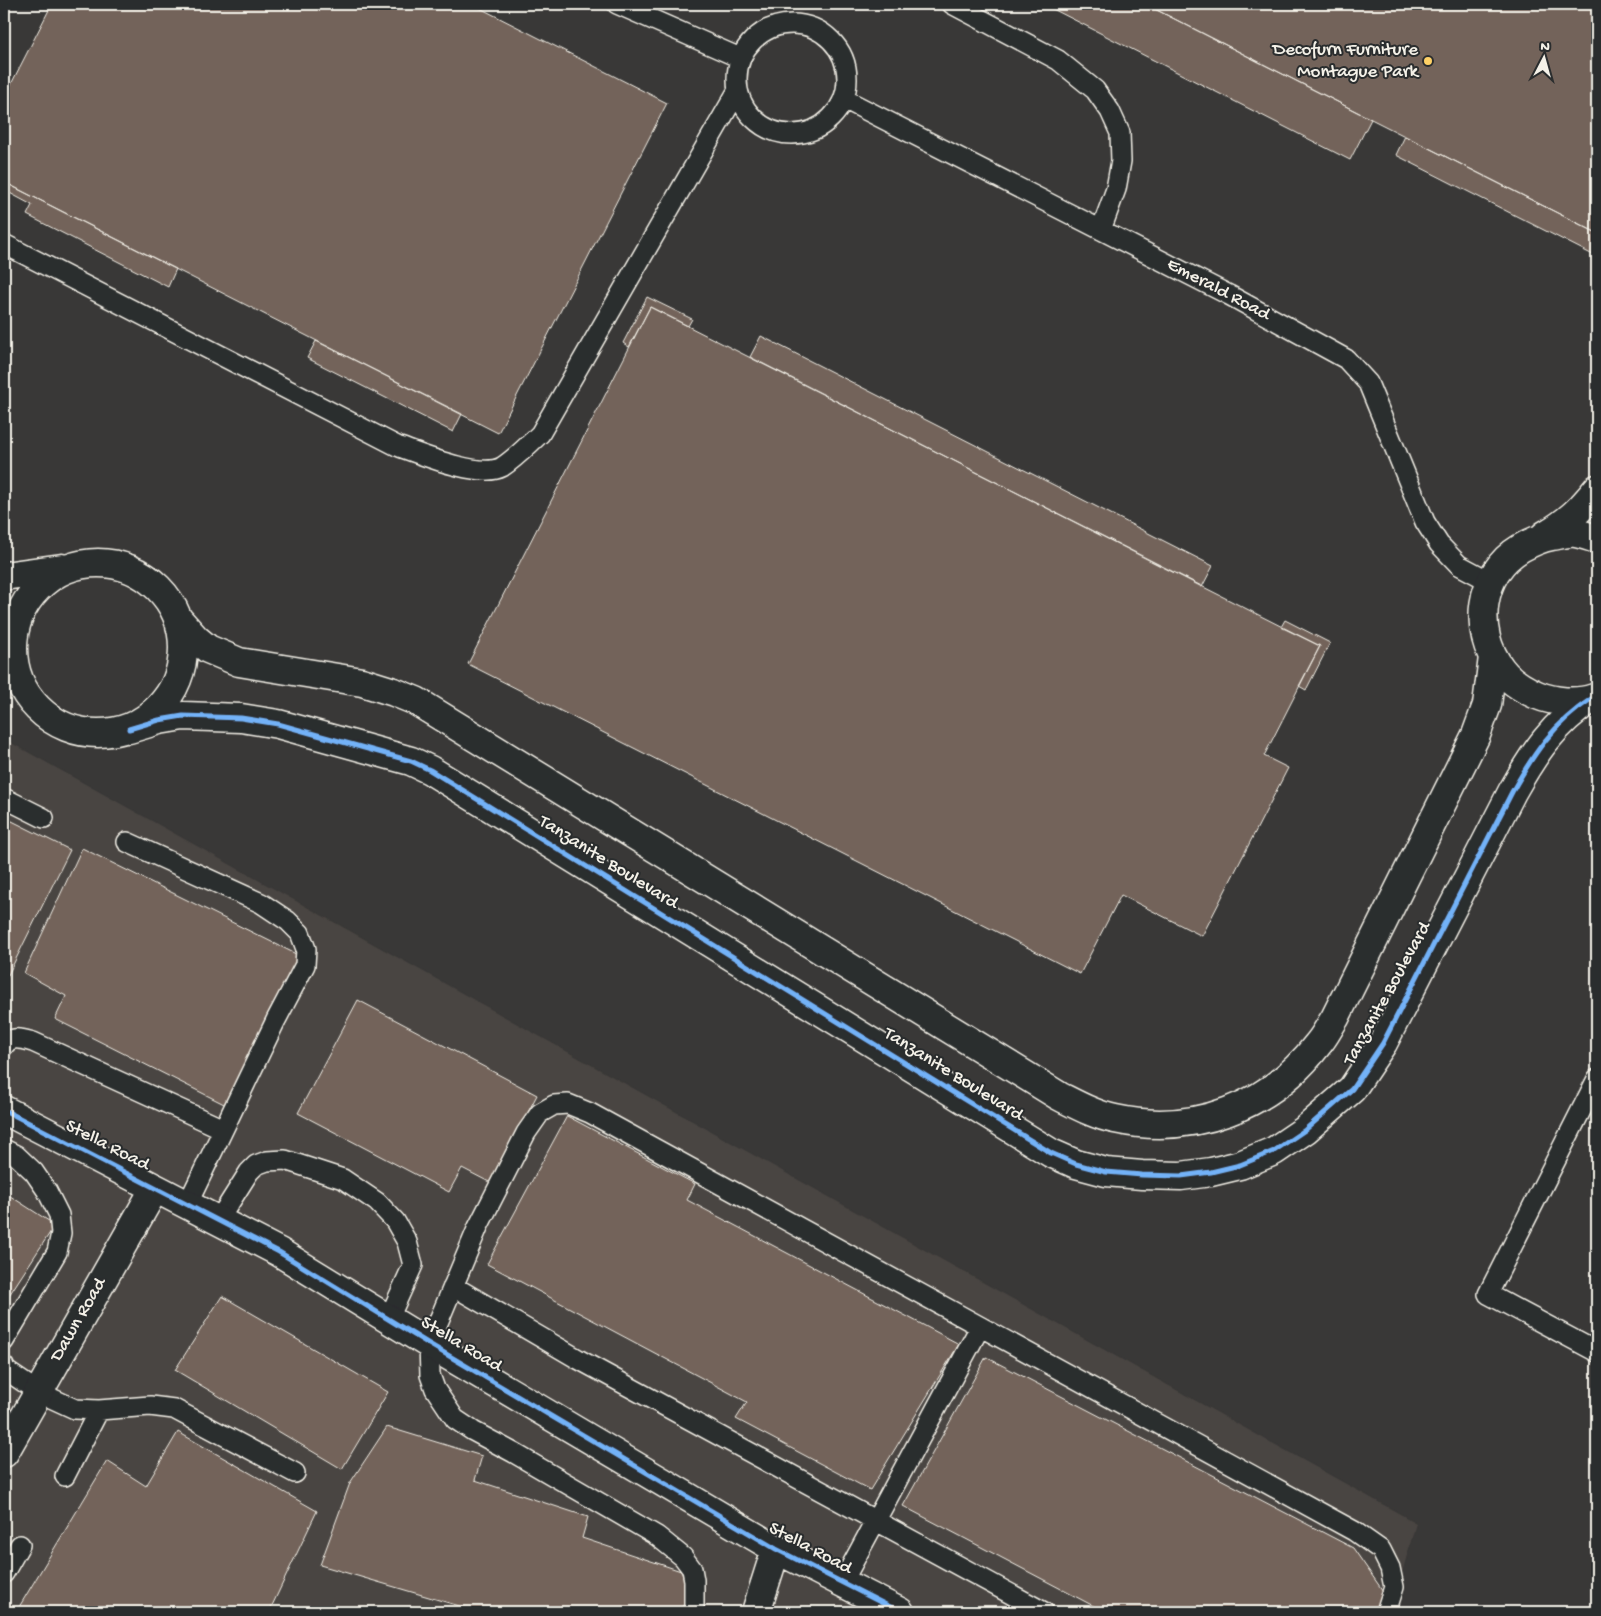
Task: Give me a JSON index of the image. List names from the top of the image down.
{
  "streets": {
    "street": ["Tanzanite Boulevard", "Stella Road", "Dawn Road"],
    "lane": ["Emerald Road"]
  },
  "crossings": [
    ["Stella Road", "Dawn Road"]
  ],
  "places": ["Decofurn Furniture Montague Park"],
  "north": "top"
}
